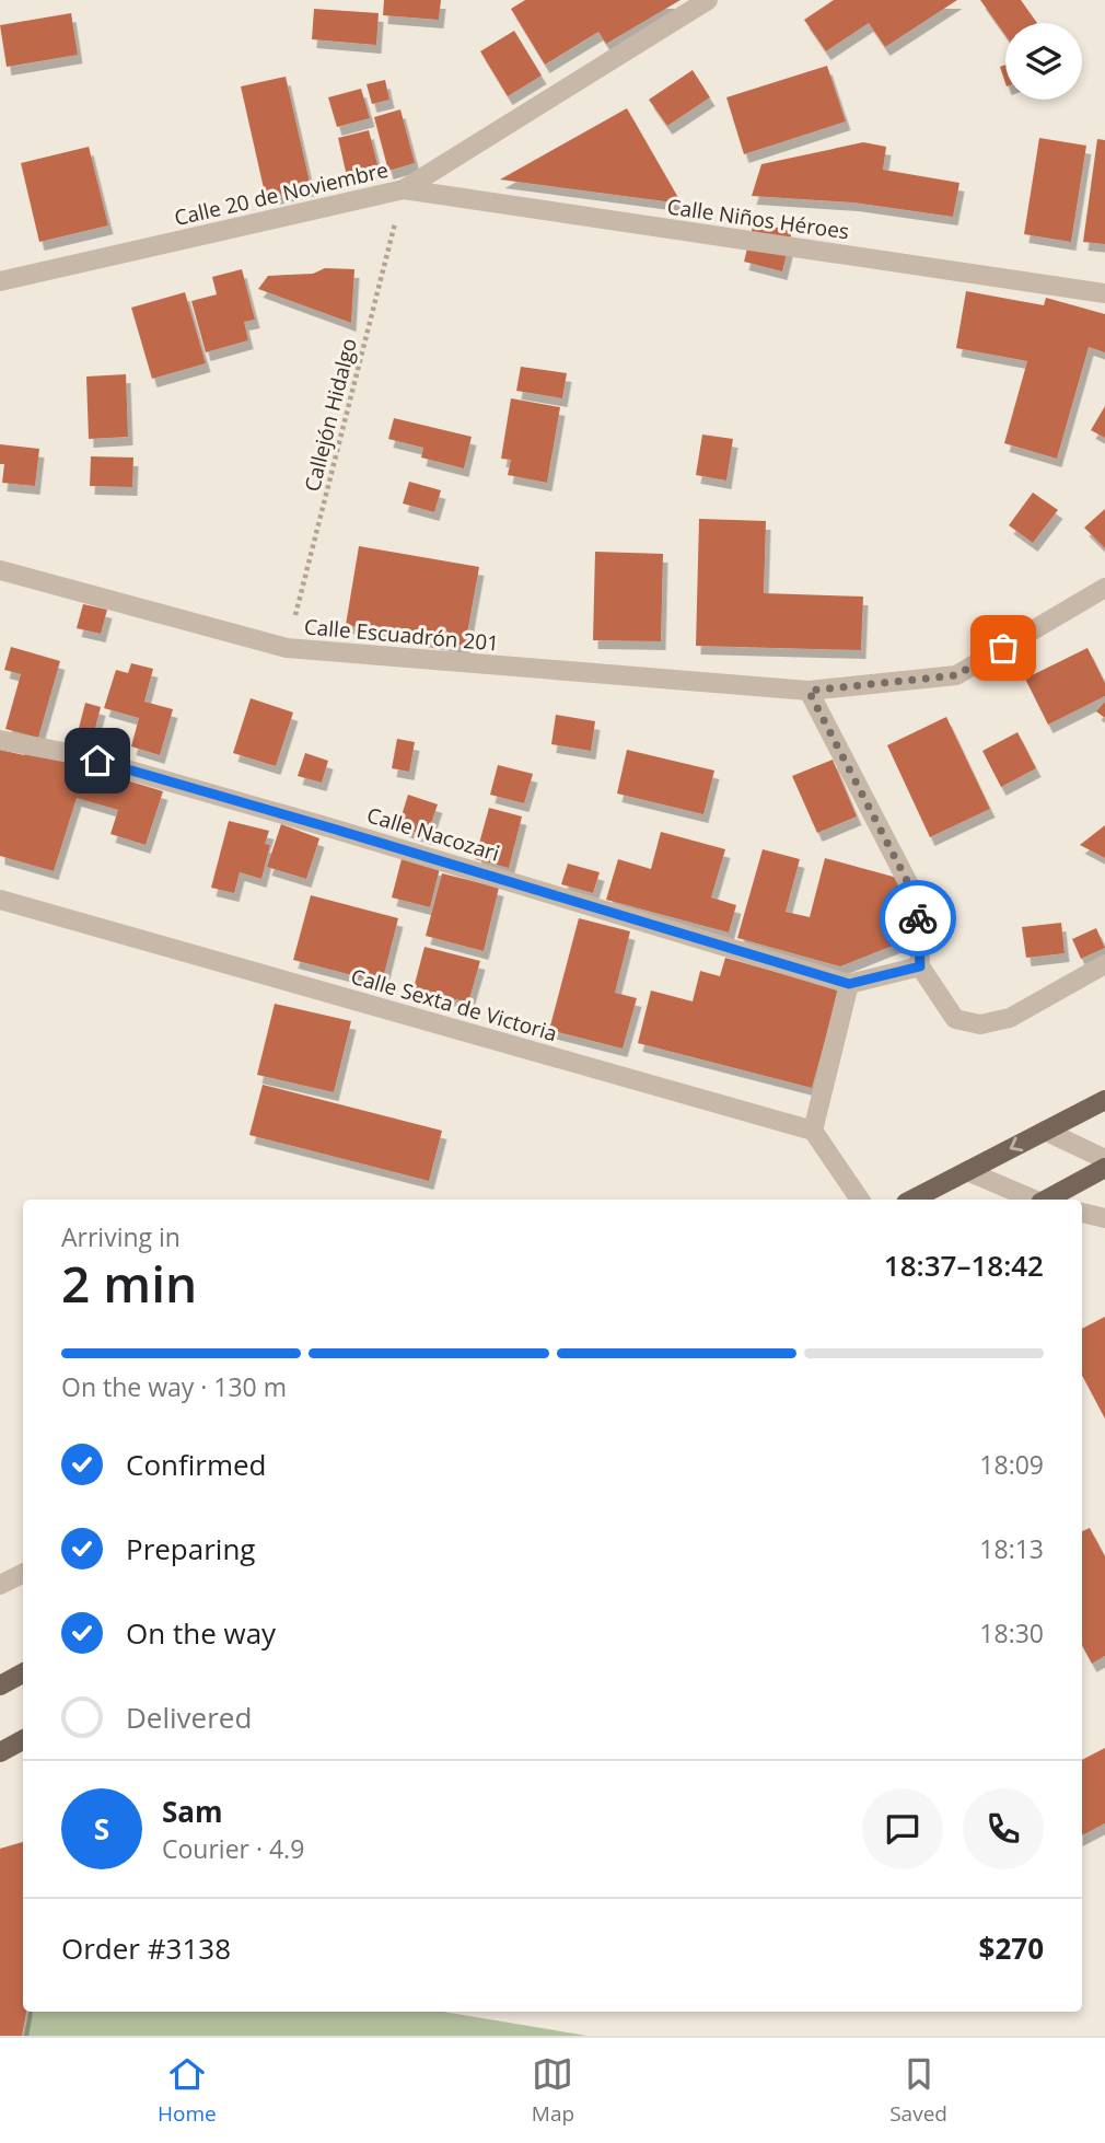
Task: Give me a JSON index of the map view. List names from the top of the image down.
{
  "streets": {
    "street": [
      "Calle 20 de Noviembre",
      "Calle Niños Héroes",
      "Calle Escuadrón 201",
      "Calle Nacozari",
      "Calle Sexta de Victoria"
    ],
    "path": ["Callejón Hidalgo"]
  },
  "crossings": [
    ["Calle 20 de Noviembre", "Calle Niños Héroes"],
    ["Calle 20 de Noviembre", "Callejón Hidalgo"],
    ["Calle Niños Héroes", "Callejón Hidalgo"],
    ["Callejón Hidalgo", "Calle Escuadrón 201"]
  ],
  "page": {
    "heading": ["2 min", "Arriving in", "18:37–18:42"],
    "panel": [
      "Sam",
      "Courier · 4.9",
      "Order #3138",
      "$270"
    ],
    "bar": "On the way · 130 m",
    "list": [
      ["Confirmed", "18:09"],
      ["Preparing", "18:13"],
      ["On the way", "18:30"],
      "Delivered"
    ],
    "round": "S",
    "tabs": ["Home", "Map", "Saved"]
  }
}
